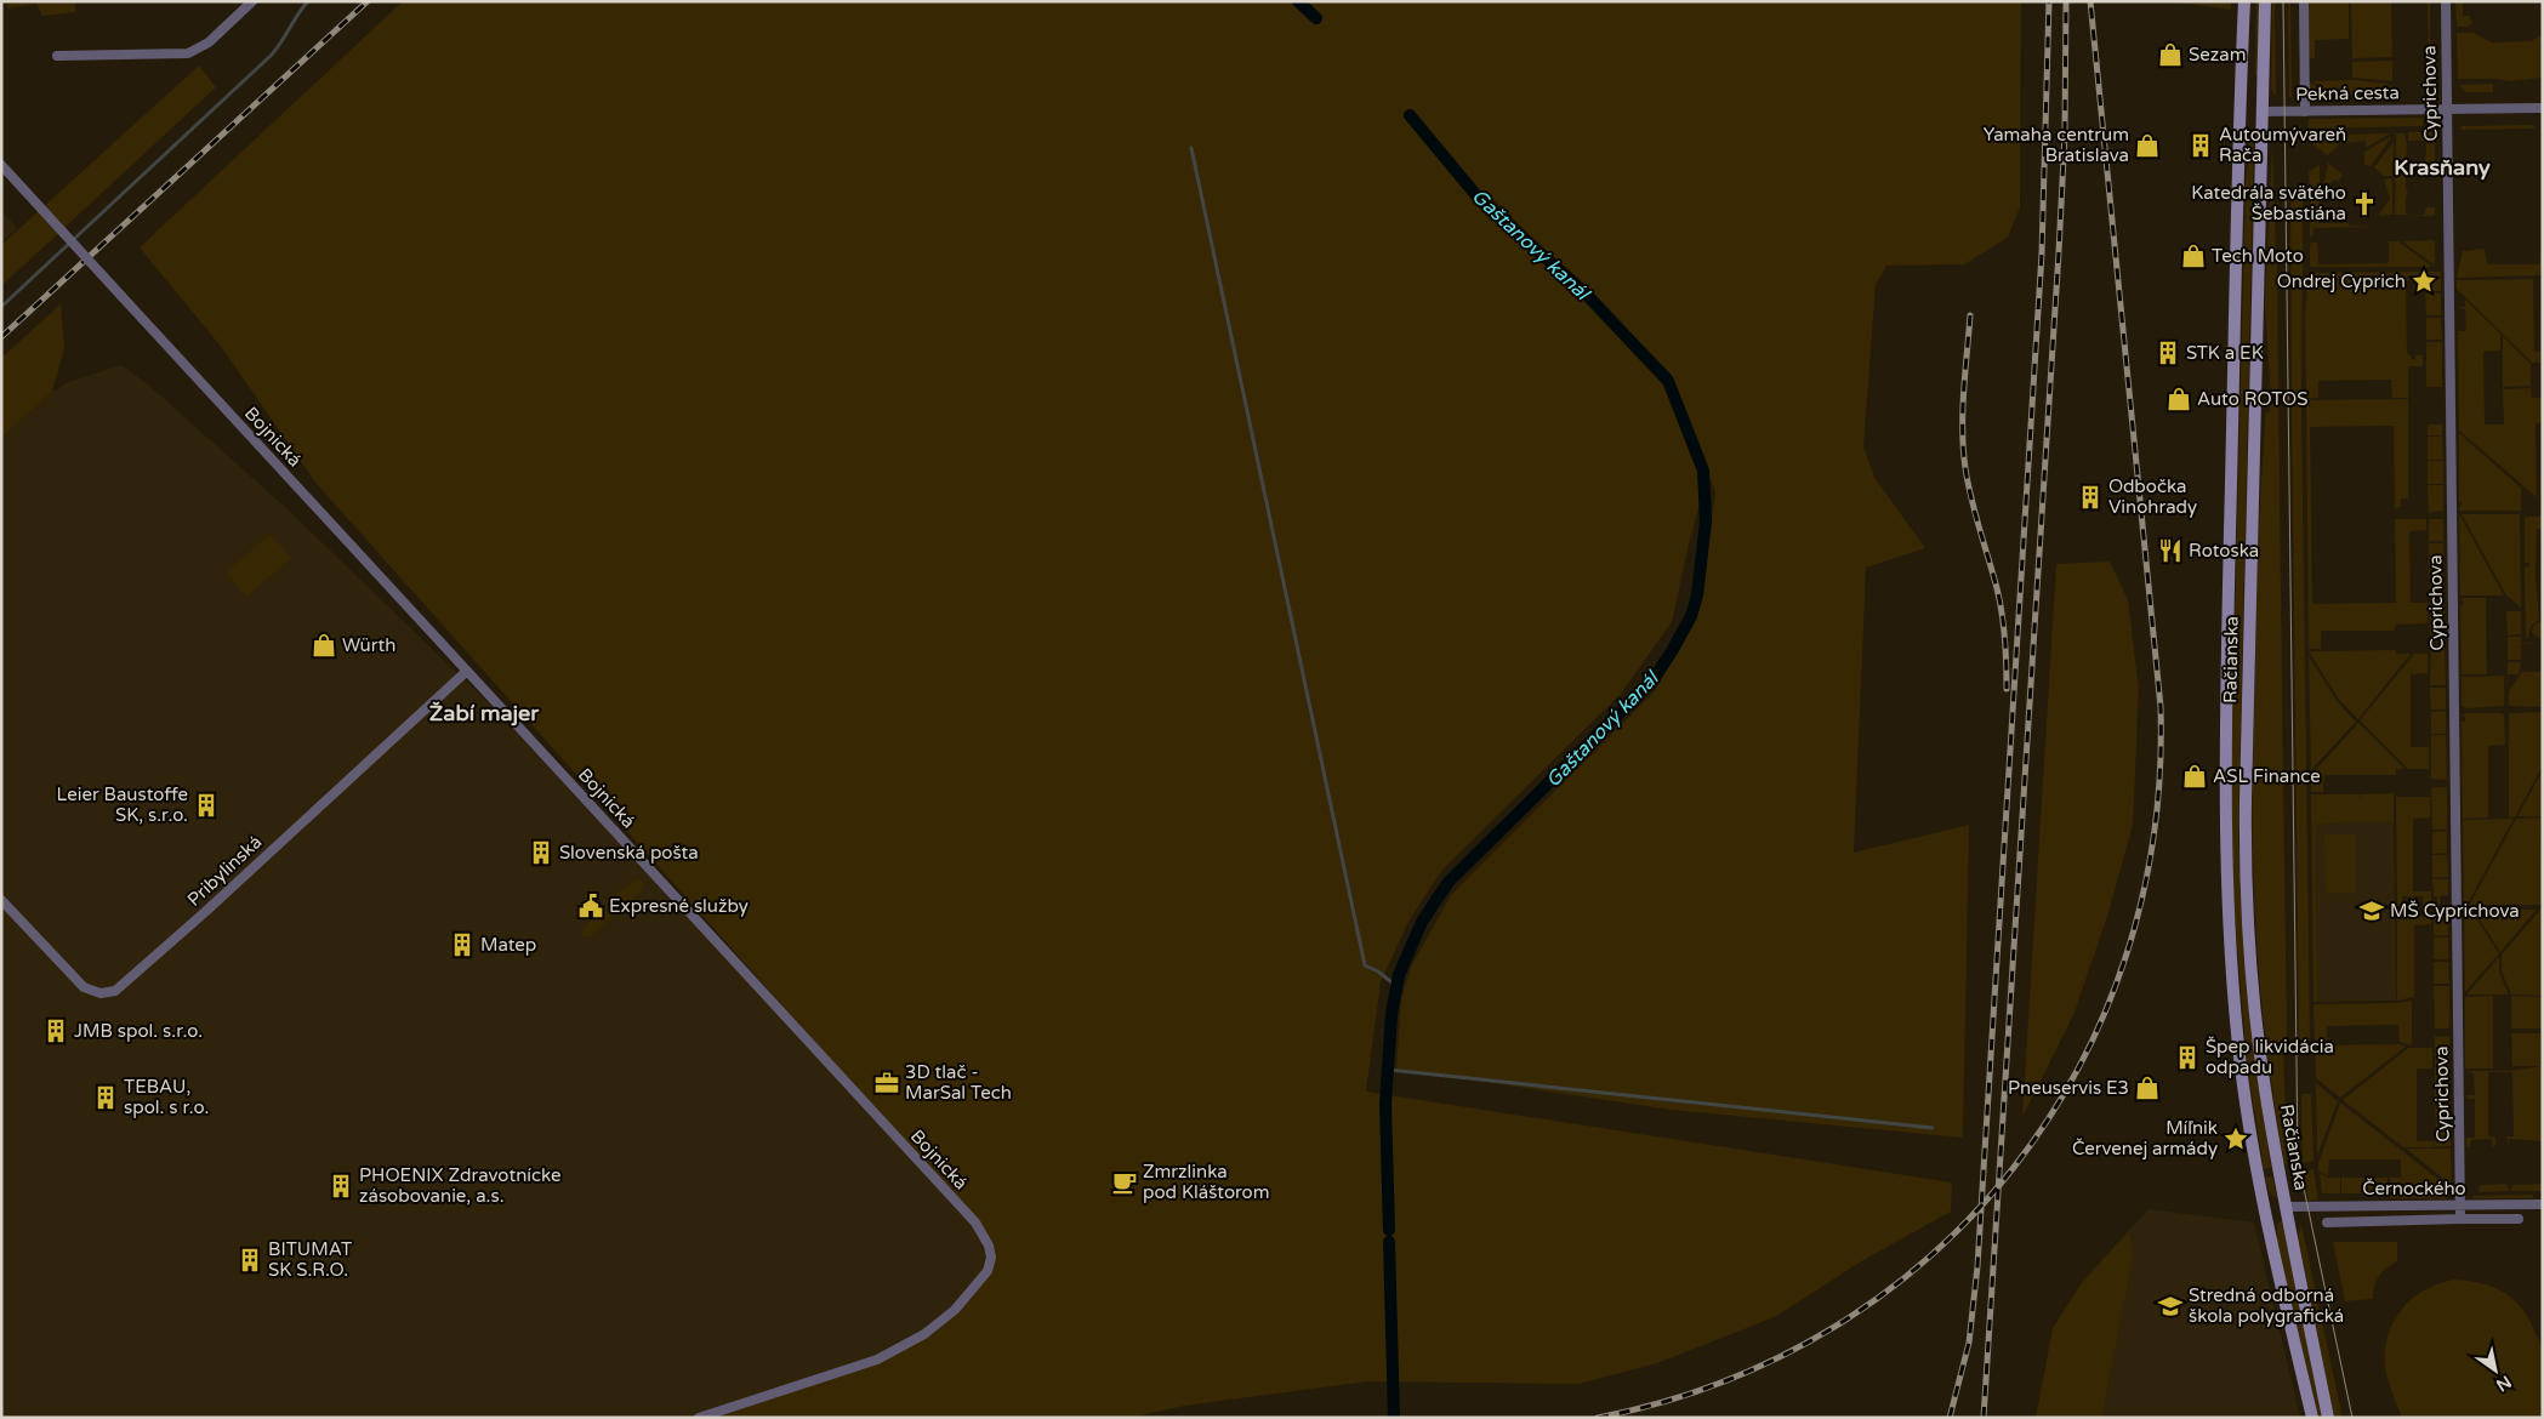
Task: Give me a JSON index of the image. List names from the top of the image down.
{
  "streets": {
    "main road": ["Račianska"],
    "street": [
      "Pekná cesta",
      "Cyprichova",
      "Bojnická",
      "Pribylinská",
      "Černockého"
    ]
  },
  "crossings": [
    ["Pekná cesta", "Cyprichova"],
    ["Pekná cesta", "Račianska"],
    ["Cyprichova", "Černockého"],
    ["Bojnická", "Pribylinská"],
    ["Račianska", "Černockého"]
  ],
  "districts": ["Krasňany", "Žabí majer"],
  "water": ["Gaštanový kanál"],
  "places": {
    "shop": [
      "Sezam",
      "Yamaha centrum Bratislava",
      "Tech Moto",
      "Auto ROTOS",
      "Würth",
      "ASL Finance",
      "Pneuservis E3"
    ],
    "building": [
      "Autoumývareň Rača",
      "STK a EK",
      "Odbočka Vinohrady",
      "Leier Baustoffe SK, s.r.o.",
      "Slovenská pošta",
      "Matep",
      "JMB spol. s.r.o.",
      "Špep likvidácia odpadu",
      "TEBAU, spol. s r.o.",
      "PHOENIX Zdravotnícke zásobovanie, a.s.",
      "BITUMAT SK S.R.O."
    ],
    "church": ["Katedrála svätého Šebastiána"],
    "place": ["Ondrej Cyprich", "Míľnik Červenej armády"],
    "restaurant": ["Rotoska"],
    "public building": ["Expresné služby"],
    "school or university": ["MŠ Cyprichova", "Stredná odborná škola polygrafická"],
    "office": ["3D tlač - MarSal Tech"],
    "cafe": ["Zmrzlinka pod Kláštorom"]
  },
  "north": "bottom right"
}
